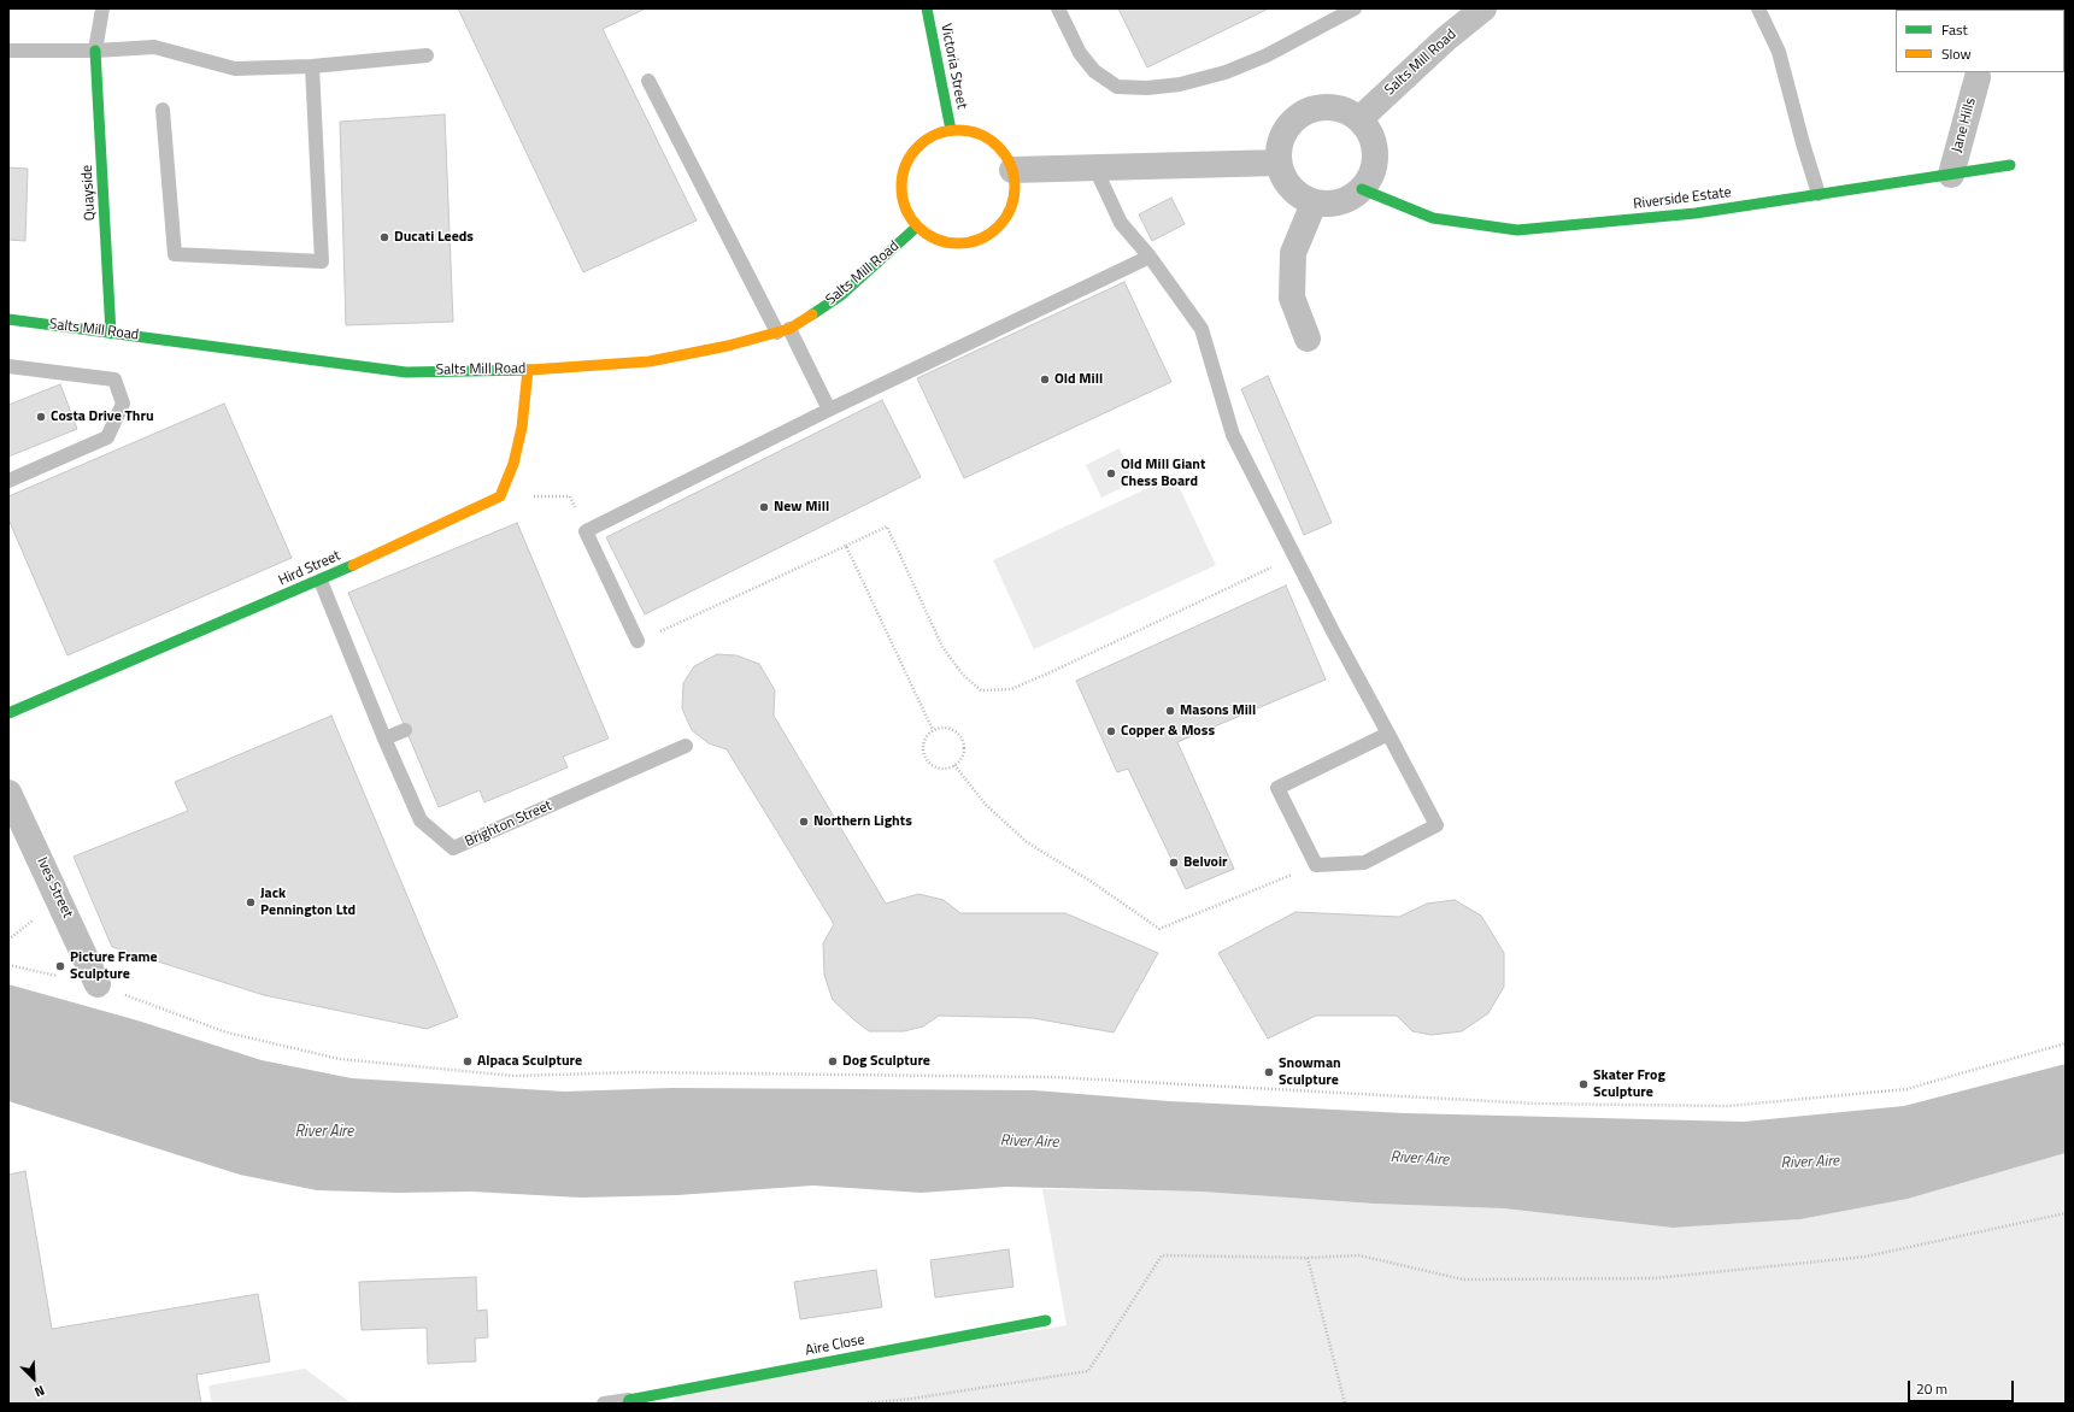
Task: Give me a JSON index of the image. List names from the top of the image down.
{
  "streets": {
    "street": [
      "Salts Mill Road",
      "Victoria Street",
      "Jane Hills",
      "Quayside",
      "Riverside Estate",
      "Hird Street",
      "Ives Street",
      "Aire Close"
    ],
    "lane": ["Brighton Street"]
  },
  "crossings": [
    ["Salts Mill Road", "Victoria Street"],
    ["Salts Mill Road", "Quayside"],
    ["Salts Mill Road", "Riverside Estate"],
    ["Jane Hills", "Riverside Estate"],
    ["Hird Street", "Brighton Street"]
  ],
  "water": ["River Aire"],
  "places": [
    "Ducati Leeds",
    "Old Mill",
    "Costa Drive Thru",
    "Old Mill Giant Chess Board",
    "New Mill",
    "Masons Mill",
    "Copper & Moss",
    "Northern Lights",
    "Belvoir",
    "Jack Pennington Ltd",
    "Picture Frame Sculpture",
    "Alpaca Sculpture",
    "Dog Sculpture",
    "Snowman Sculpture",
    "Skater Frog Sculpture"
  ],
  "legend": ["Fast", "Slow"],
  "scale_bar": "20 m",
  "north": "bottom right"
}
